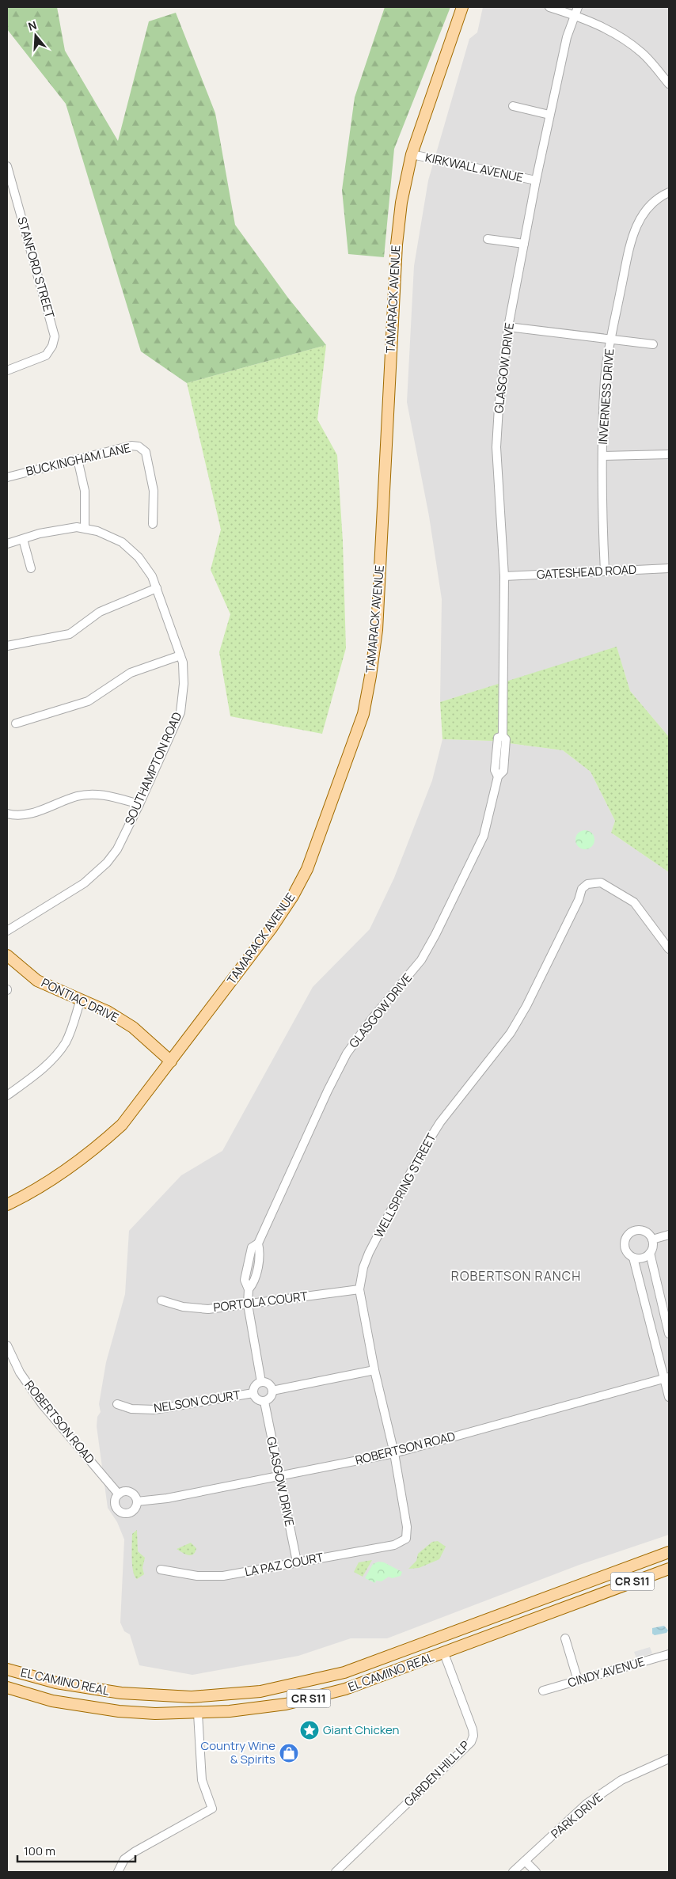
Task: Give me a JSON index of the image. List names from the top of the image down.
{
  "streets": {
    "main road": [
      "TAMARACK AVENUE",
      "PONTIAC DRIVE",
      "CR S11",
      "EL CAMINO REAL"
    ],
    "street": [
      "KIRKWALL AVENUE",
      "STANFORD STREET",
      "GLASGOW DRIVE",
      "INVERNESS DRIVE",
      "BUCKINGHAM LANE",
      "GATESHEAD ROAD",
      "SOUTHAMPTON ROAD",
      "WELLSPRING STREET",
      "PORTOLA COURT",
      "NELSON COURT",
      "ROBERTSON ROAD",
      "LA PAZ COURT",
      "CINDY AVENUE",
      "GARDEN HILL LP",
      "PARK DRIVE"
    ]
  },
  "crossings": [
    ["KIRKWALL AVENUE", "TAMARACK AVENUE"],
    ["KIRKWALL AVENUE", "GLASGOW DRIVE"],
    ["TAMARACK AVENUE", "PONTIAC DRIVE"],
    ["GLASGOW DRIVE", "GATESHEAD ROAD"],
    ["GLASGOW DRIVE", "PORTOLA COURT"],
    ["GLASGOW DRIVE", "NELSON COURT"],
    ["GLASGOW DRIVE", "ROBERTSON ROAD"],
    ["GLASGOW DRIVE", "LA PAZ COURT"],
    ["INVERNESS DRIVE", "GATESHEAD ROAD"],
    ["WELLSPRING STREET", "PORTOLA COURT"],
    ["WELLSPRING STREET", "ROBERTSON ROAD"],
    ["WELLSPRING STREET", "LA PAZ COURT"],
    ["EL CAMINO REAL", "GARDEN HILL LP"]
  ],
  "districts": ["ROBERTSON RANCH"],
  "places": {
    "place": ["Giant Chicken"],
    "shop": ["Country Wine & Spirits"]
  },
  "scale_bar": "100 m",
  "north": "top"
}
